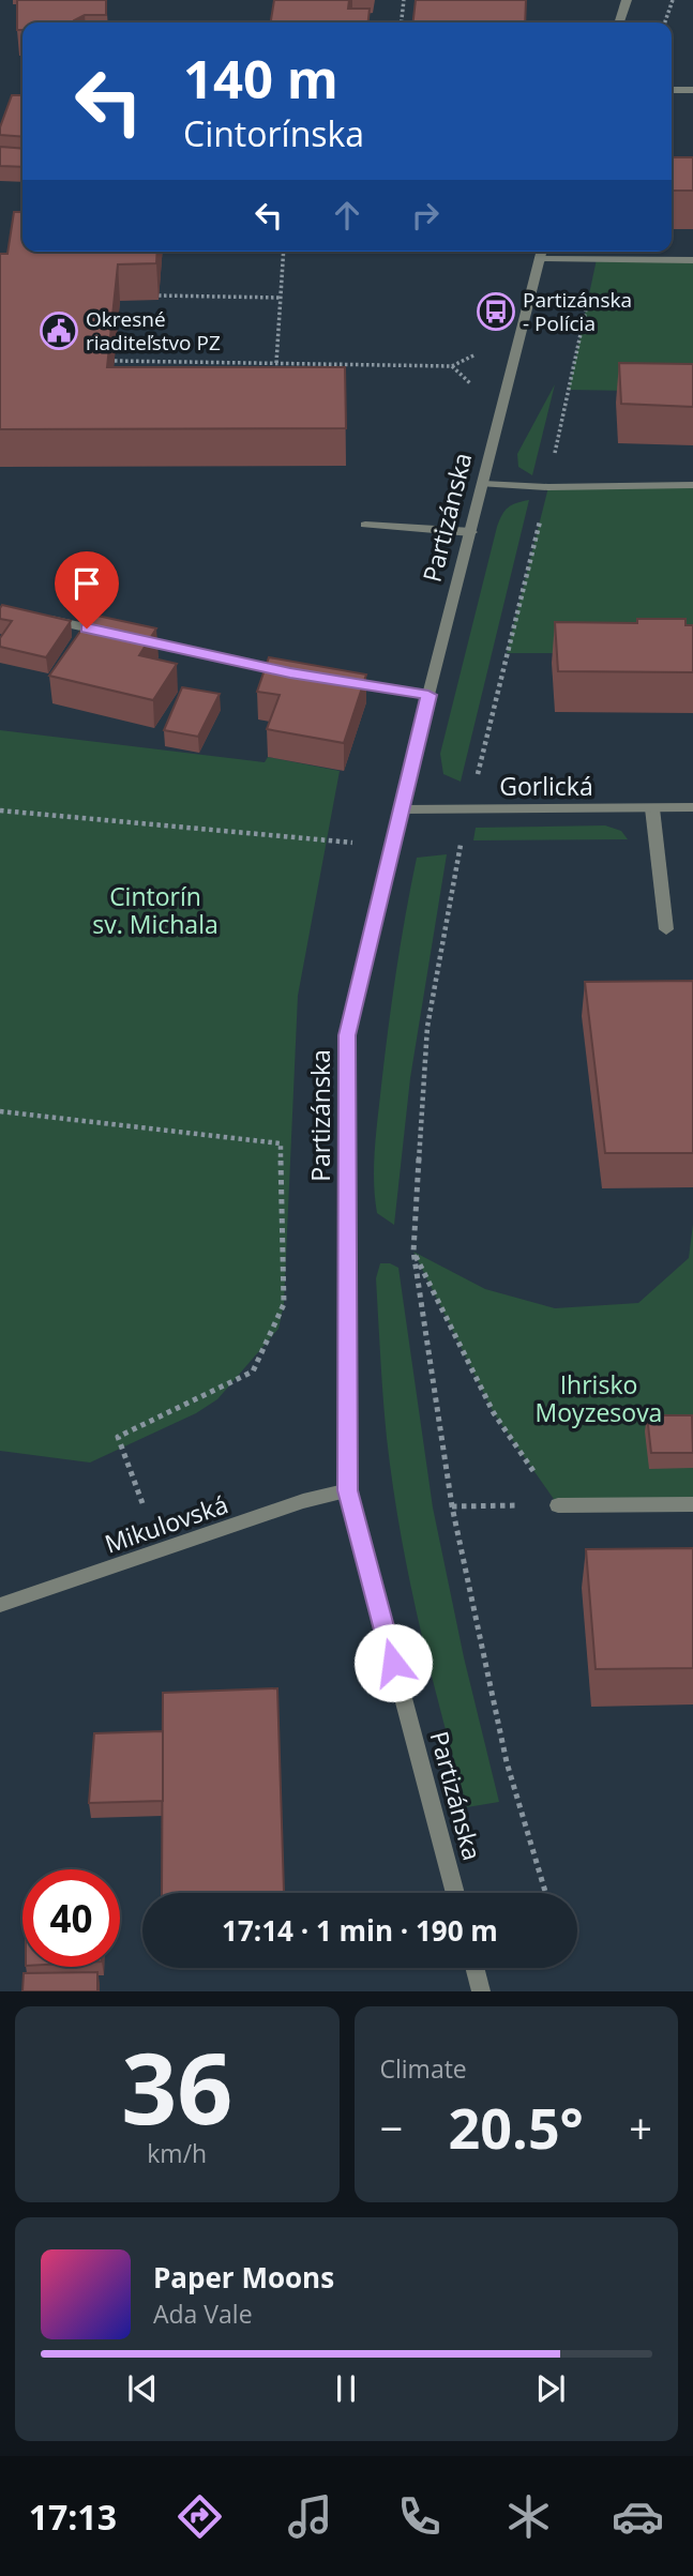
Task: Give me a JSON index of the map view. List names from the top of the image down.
{
  "streets": {
    "street": ["Partizánska", "Gorlická", "Mikulovská"]
  },
  "crossings": [
    ["Partizánska", "Gorlická"],
    ["Partizánska", "Mikulovská"]
  ],
  "parks": ["Cintorín sv. Michala", "Ihrisko Moyzesova"],
  "places": {
    "bus stop": ["Partizánska - Polícia"],
    "public building": ["Okresné riaditeľstvo PZ"]
  },
  "page": {
    "turn": ["140 m", "Cintorínska"],
    "limit": "40",
    "trip": "17:14 · 1 min · 190 m",
    "tile": [
      ["36", "km/h"],
      "Climate"
    ],
    "heat": ["−", "20.5°", "+"],
    "song": ["Paper Moons", "Ada Vale"],
    "tabs": "17:13"
  }
}
